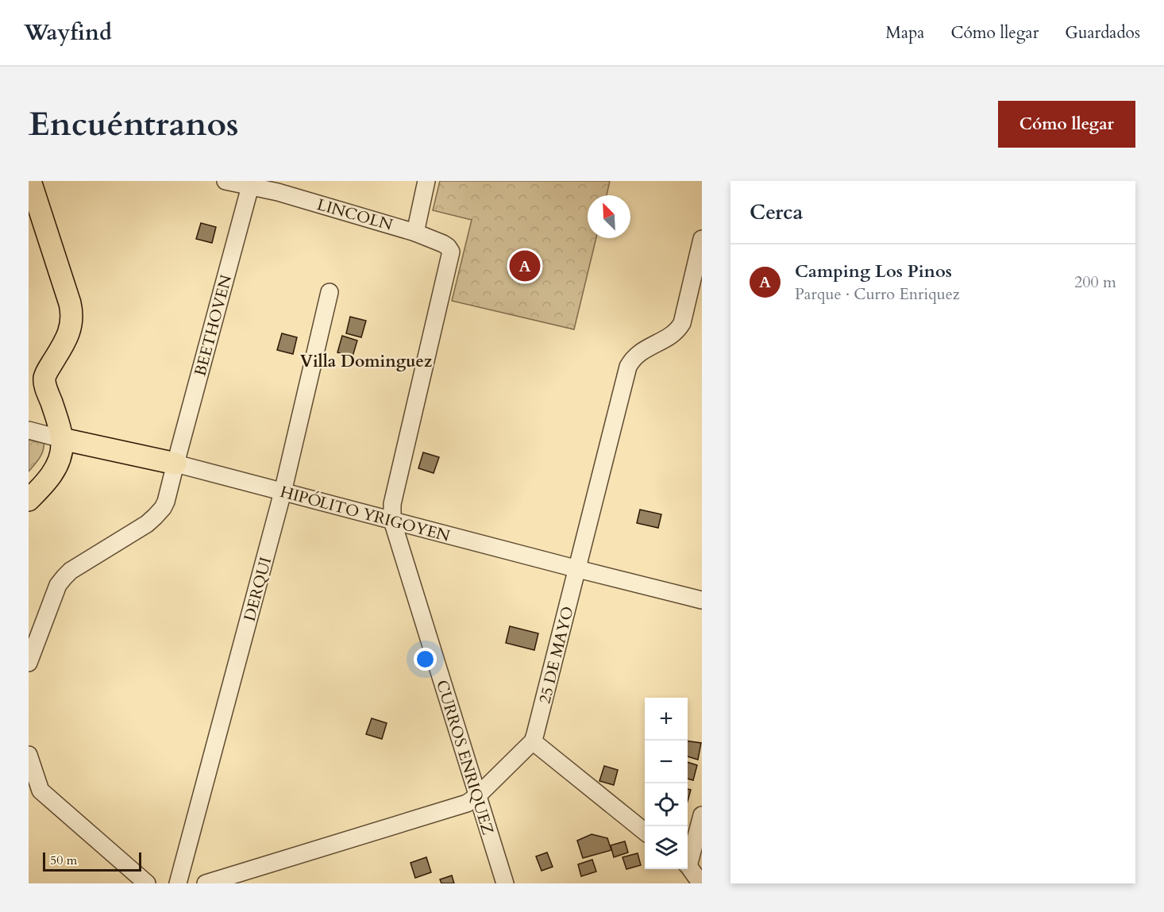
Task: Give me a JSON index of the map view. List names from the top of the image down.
{
  "streets": {
    "main road": ["HIPÓLITO YRIGOYEN"],
    "street": [
      "LINCOLN",
      "BEETHOVEN",
      "DERQUI",
      "25 DE MAYO",
      "CURROS ENRIQUEZ"
    ]
  },
  "crossings": [
    ["LINCOLN", "BEETHOVEN"],
    ["LINCOLN", "HIPÓLITO YRIGOYEN"],
    ["LINCOLN", "CURROS ENRIQUEZ"],
    ["BEETHOVEN", "HIPÓLITO YRIGOYEN"],
    ["HIPÓLITO YRIGOYEN", "DERQUI"],
    ["HIPÓLITO YRIGOYEN", "25 DE MAYO"],
    ["HIPÓLITO YRIGOYEN", "CURROS ENRIQUEZ"]
  ],
  "districts": ["Villa Dominguez"],
  "scale_bar": "50 m",
  "north": "top left",
  "page": {
    "header": "Wayfind",
    "nav": ["Mapa", "Cómo llegar", "Guardados"],
    "buttons": "Cómo llegar",
    "title": "Encuéntranos",
    "heading": "Cerca",
    "list": [
      {
        "mark": "A",
        "name": "Camping Los Pinos",
        "note": "Parque · Curro Enriquez",
        "value": "200 m"
      }
    ],
    "pins": "A",
    "map_buttons": ["+", "−"],
    "scale": "50 m"
  }
}
